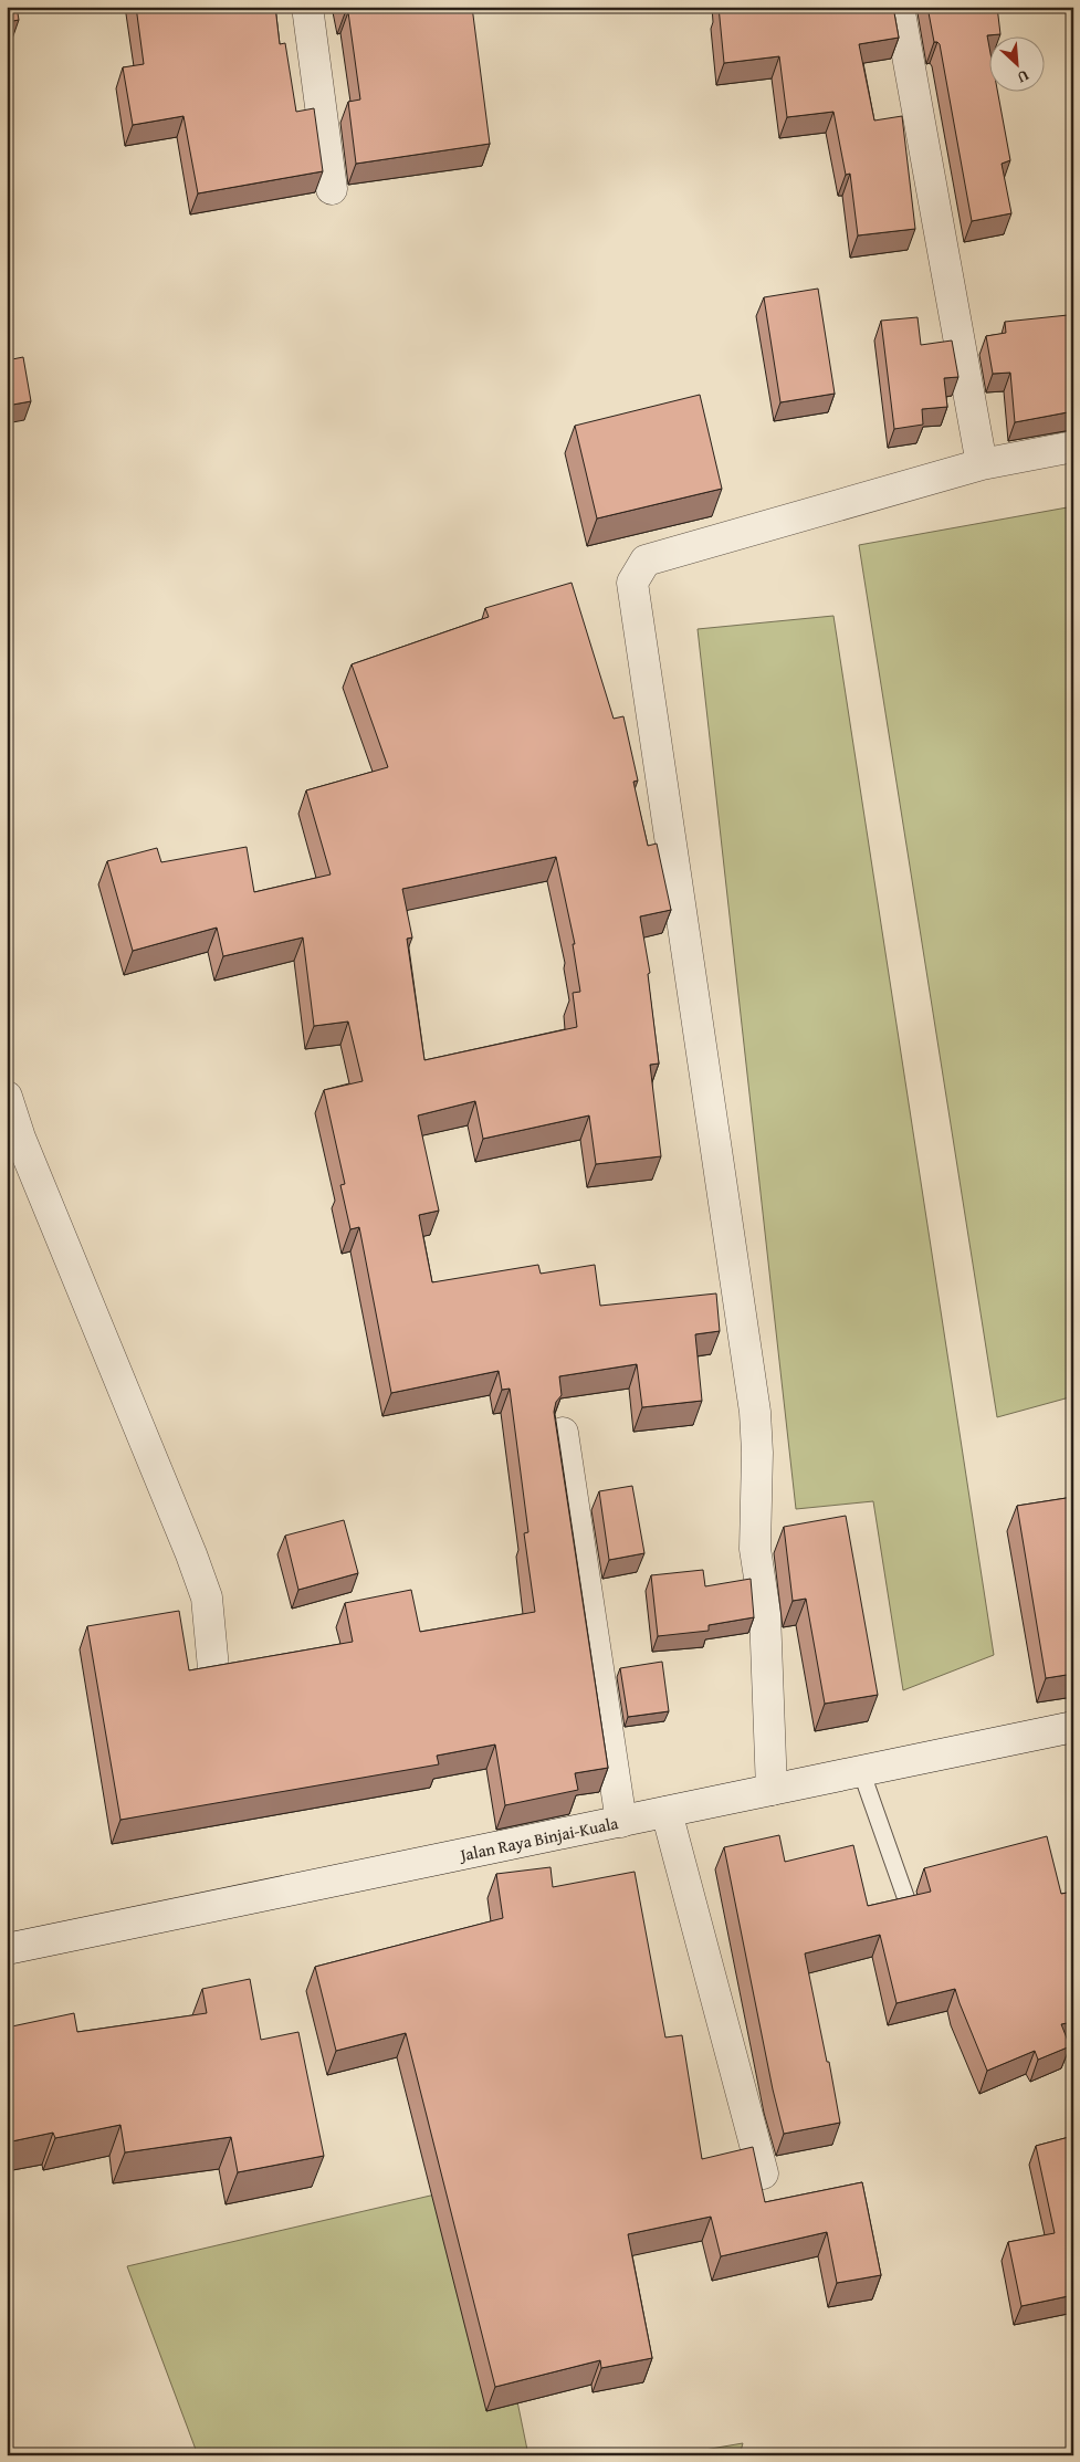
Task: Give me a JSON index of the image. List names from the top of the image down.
{
  "streets": {
    "street": ["Jalan Raya Binjai-Kuala"]
  },
  "north": "bottom right"
}
